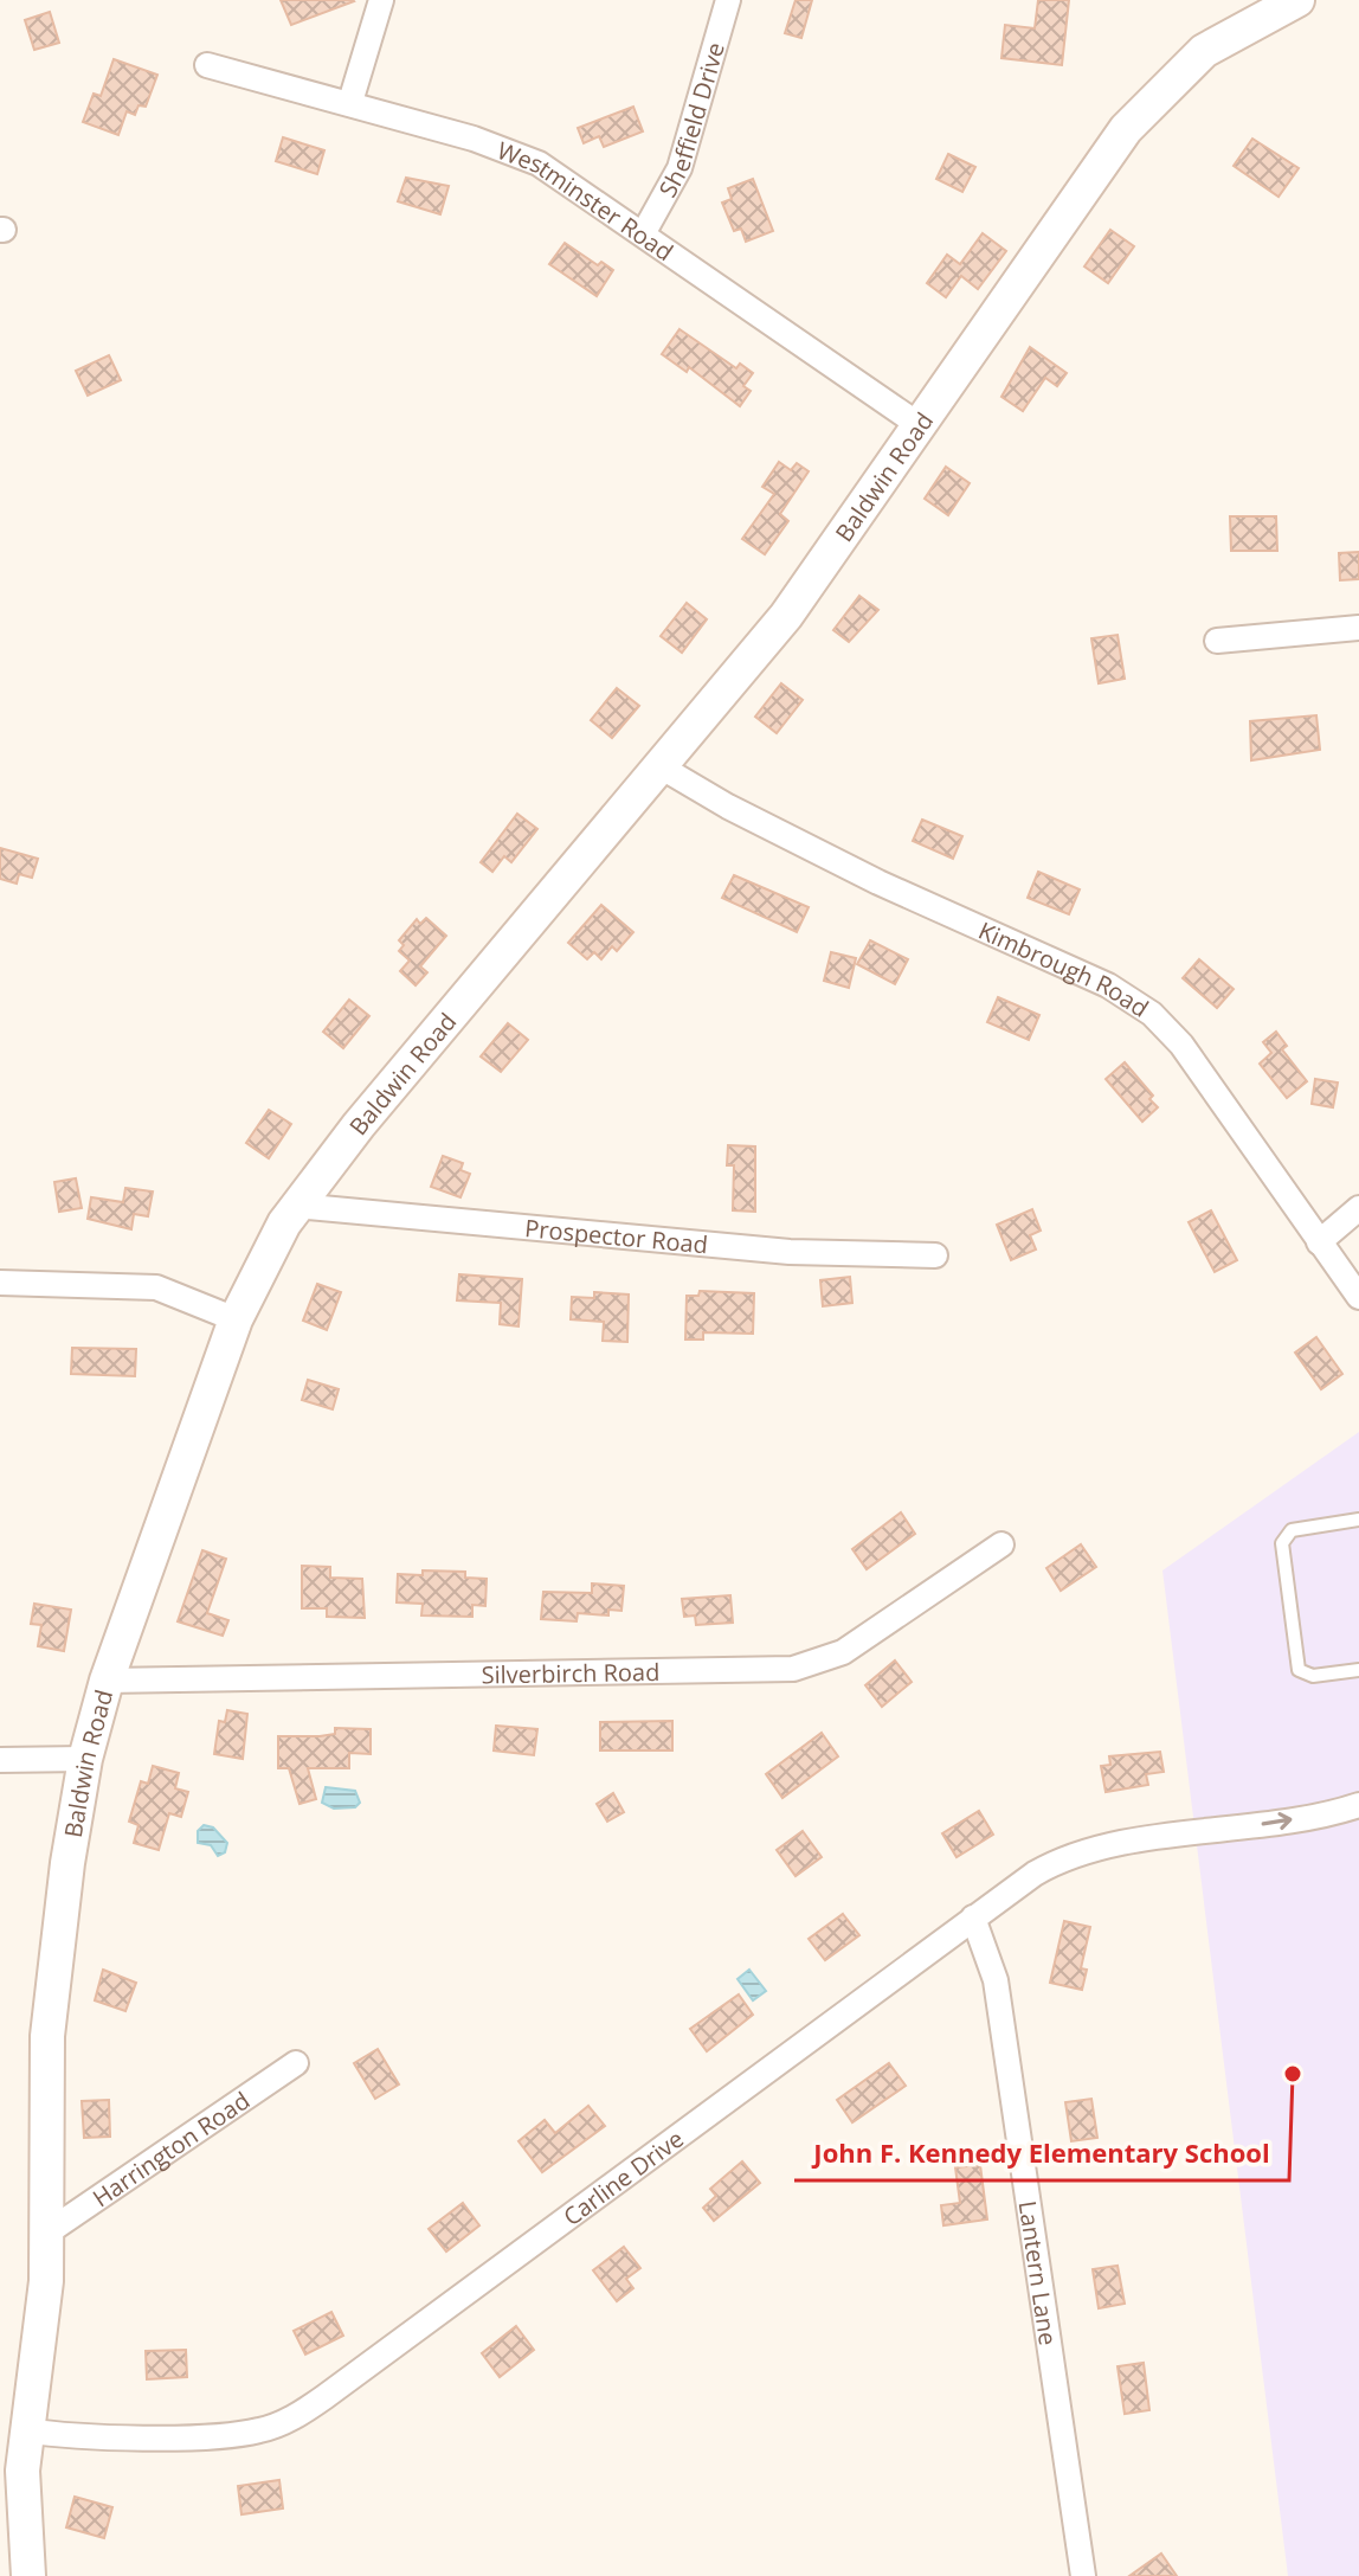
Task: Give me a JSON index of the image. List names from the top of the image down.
{
  "streets": {
    "street": [
      "Sheffield Drive",
      "Westminster Road",
      "Baldwin Road",
      "Kimbrough Road",
      "Prospector Road",
      "Silverbirch Road",
      "Harrington Road",
      "Carline Drive",
      "Lantern Lane"
    ]
  },
  "crossings": [
    ["Sheffield Drive", "Westminster Road"],
    ["Westminster Road", "Baldwin Road"],
    ["Baldwin Road", "Kimbrough Road"],
    ["Baldwin Road", "Prospector Road"],
    ["Baldwin Road", "Silverbirch Road"],
    ["Baldwin Road", "Harrington Road"],
    ["Baldwin Road", "Carline Drive"],
    ["Carline Drive", "Lantern Lane"]
  ],
  "places": ["John F. Kennedy Elementary School"]
}
